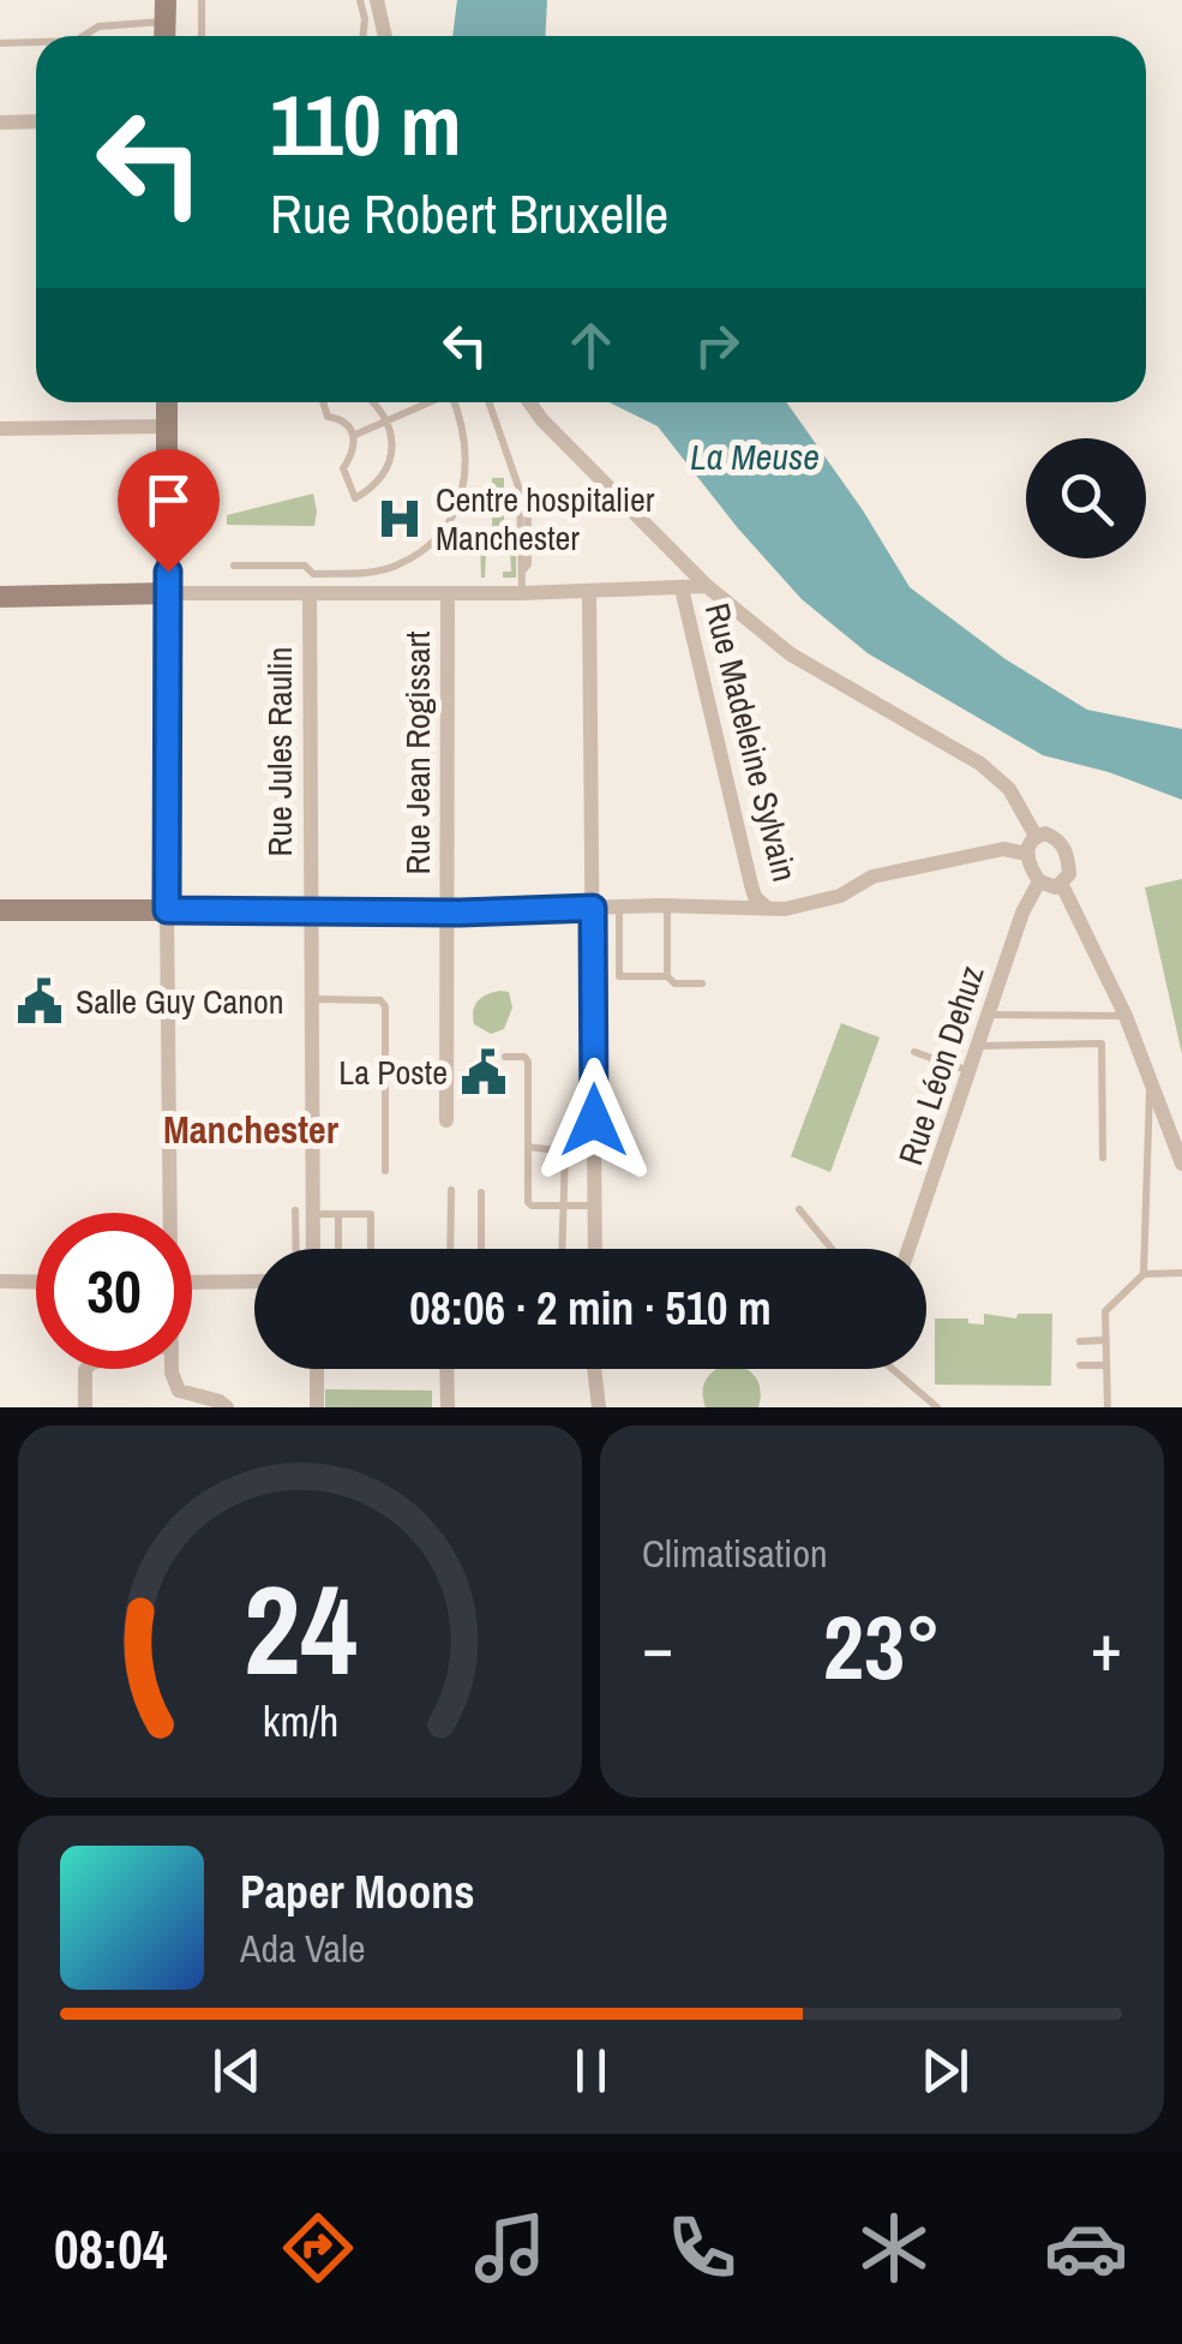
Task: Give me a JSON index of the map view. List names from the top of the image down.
{
  "streets": {
    "street": [
      "Rue Madeleine Sylvain",
      "Rue Jules Raulin",
      "Rue Jean Rogissart",
      "Rue Léon Dehuz"
    ]
  },
  "districts": ["Manchester"],
  "water": ["La Meuse"],
  "places": {
    "hospital": ["Centre hospitalier Manchester"],
    "public building": ["Salle Guy Canon", "La Poste"]
  },
  "page": {
    "turn": ["110 m", "Rue Robert Bruxelle"],
    "limit": "30",
    "trip": "08:06 · 2 min · 510 m",
    "tile": "Climatisation",
    "heat": ["−", "23°", "+"],
    "song": ["Paper Moons", "Ada Vale"],
    "tabs": "08:04",
    "gauge": ["24", "km/h"]
  }
}
